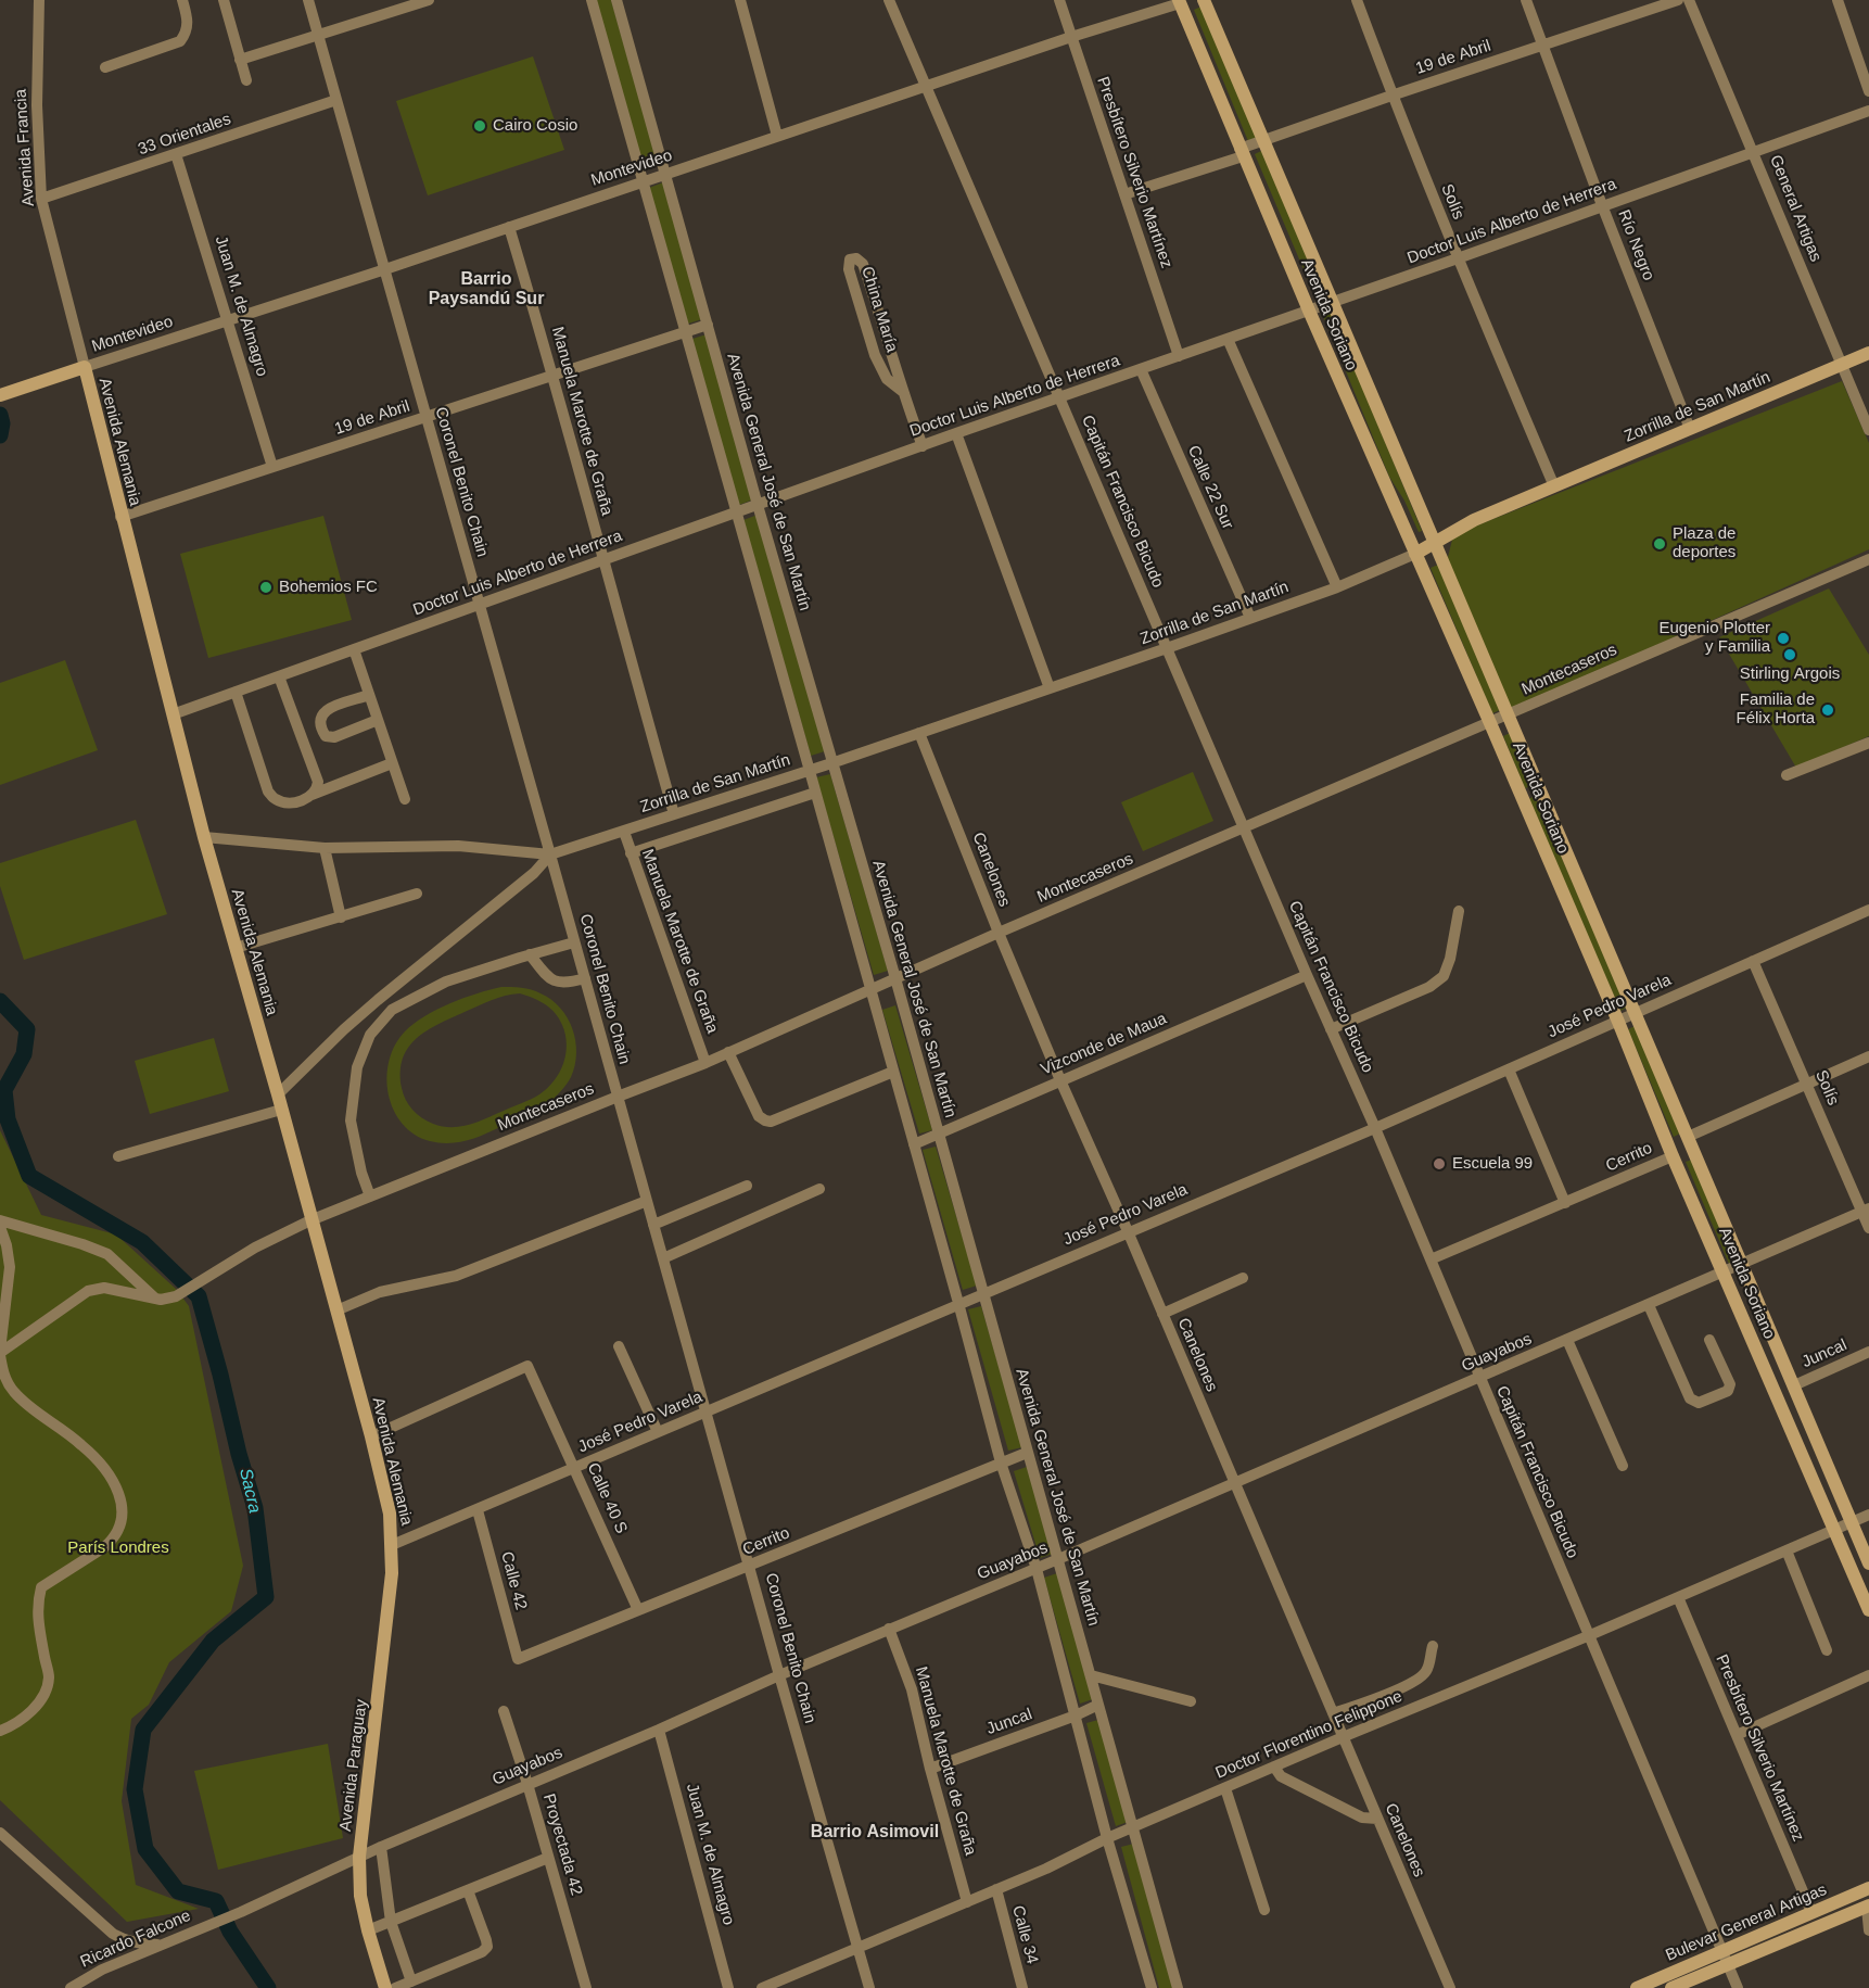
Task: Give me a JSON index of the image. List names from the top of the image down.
{
  "streets": {
    "street": [
      "19 de Abril",
      "33 Orientales",
      "Avenida Francia",
      "Montevideo",
      "Presbítero Silverio Martínez",
      "Solís",
      "General Artigas",
      "Doctor Luis Alberto de Herrera",
      "Río Negro",
      "Juan M. de Almagro",
      "China María",
      "Avenida Soriano",
      "Zorrilla de San Martín",
      "Manuela Marotte de Graña",
      "Avenida Alemania",
      "Coronel Benito Chain",
      "Avenida General José de San Martín",
      "Calle 22 Sur",
      "Capitán Francisco Bicudo",
      "Montecaseros",
      "Canelones",
      "José Pedro Varela",
      "Vizconde de Maua",
      "Cerrito",
      "Guayabos",
      "Juncal",
      "Calle 40 S",
      "Calle 42",
      "Doctor Florentino Felippone",
      "Avenida Paraguay",
      "Proyectada 42",
      "Bulevar General Artigas",
      "Calle 34",
      "Ricardo Falcone"
    ]
  },
  "crossings": [
    ["19 de Abril", "Presbítero Silverio Martínez"],
    ["19 de Abril", "Solís"],
    ["19 de Abril", "Río Negro"],
    ["19 de Abril", "Juan M. de Almagro"],
    ["19 de Abril", "Avenida Soriano"],
    ["19 de Abril", "Manuela Marotte de Graña"],
    ["19 de Abril", "Avenida Alemania"],
    ["19 de Abril", "Coronel Benito Chain"],
    ["19 de Abril", "Avenida General José de San Martín"],
    ["33 Orientales", "Avenida Francia"],
    ["33 Orientales", "Juan M. de Almagro"],
    ["33 Orientales", "Coronel Benito Chain"],
    ["Avenida Francia", "Montevideo"],
    ["Avenida Francia", "Avenida Alemania"],
    ["Montevideo", "Presbítero Silverio Martínez"],
    ["Montevideo", "Juan M. de Almagro"],
    ["Montevideo", "Avenida Soriano"],
    ["Montevideo", "Manuela Marotte de Graña"],
    ["Montevideo", "Avenida Alemania"],
    ["Montevideo", "Coronel Benito Chain"],
    ["Montevideo", "Avenida General José de San Martín"],
    ["Montevideo", "Capitán Francisco Bicudo"],
    ["Presbítero Silverio Martínez", "Doctor Luis Alberto de Herrera"],
    ["Presbítero Silverio Martínez", "Doctor Florentino Felippone"],
    ["Presbítero Silverio Martínez", "Bulevar General Artigas"],
    ["Solís", "Doctor Luis Alberto de Herrera"],
    ["Solís", "Zorrilla de San Martín"],
    ["Solís", "José Pedro Varela"],
    ["Solís", "Cerrito"],
    ["Solís", "Guayabos"],
    ["General Artigas", "Doctor Luis Alberto de Herrera"],
    ["General Artigas", "Zorrilla de San Martín"],
    ["Doctor Luis Alberto de Herrera", "Río Negro"],
    ["Doctor Luis Alberto de Herrera", "China María"],
    ["Doctor Luis Alberto de Herrera", "Avenida Soriano"],
    ["Doctor Luis Alberto de Herrera", "Manuela Marotte de Graña"],
    ["Doctor Luis Alberto de Herrera", "Avenida Alemania"],
    ["Doctor Luis Alberto de Herrera", "Coronel Benito Chain"],
    ["Doctor Luis Alberto de Herrera", "Avenida General José de San Martín"],
    ["Doctor Luis Alberto de Herrera", "Calle 22 Sur"],
    ["Doctor Luis Alberto de Herrera", "Capitán Francisco Bicudo"],
    ["Río Negro", "Zorrilla de San Martín"],
    ["Juan M. de Almagro", "Guayabos"],
    ["Avenida Soriano", "Zorrilla de San Martín"],
    ["Avenida Soriano", "Montecaseros"],
    ["Avenida Soriano", "José Pedro Varela"],
    ["Avenida Soriano", "Cerrito"],
    ["Avenida Soriano", "Guayabos"],
    ["Avenida Soriano", "Juncal"],
    ["Avenida Soriano", "Doctor Florentino Felippone"],
    ["Zorrilla de San Martín", "Manuela Marotte de Graña"],
    ["Zorrilla de San Martín", "Avenida Alemania"],
    ["Zorrilla de San Martín", "Coronel Benito Chain"],
    ["Zorrilla de San Martín", "Avenida General José de San Martín"],
    ["Zorrilla de San Martín", "Calle 22 Sur"],
    ["Zorrilla de San Martín", "Capitán Francisco Bicudo"],
    ["Zorrilla de San Martín", "Canelones"],
    ["Manuela Marotte de Graña", "Montecaseros"],
    ["Manuela Marotte de Graña", "Guayabos"],
    ["Manuela Marotte de Graña", "Juncal"],
    ["Manuela Marotte de Graña", "Doctor Florentino Felippone"],
    ["Avenida Alemania", "Montecaseros"],
    ["Avenida Alemania", "José Pedro Varela"],
    ["Avenida Alemania", "Calle 40 S"],
    ["Avenida Alemania", "Avenida Paraguay"],
    ["Coronel Benito Chain", "Montecaseros"],
    ["Coronel Benito Chain", "José Pedro Varela"],
    ["Coronel Benito Chain", "Cerrito"],
    ["Coronel Benito Chain", "Guayabos"],
    ["Coronel Benito Chain", "Doctor Florentino Felippone"],
    ["Avenida General José de San Martín", "Montecaseros"],
    ["Avenida General José de San Martín", "José Pedro Varela"],
    ["Avenida General José de San Martín", "Vizconde de Maua"],
    ["Avenida General José de San Martín", "Cerrito"],
    ["Avenida General José de San Martín", "Guayabos"],
    ["Avenida General José de San Martín", "Juncal"],
    ["Avenida General José de San Martín", "Doctor Florentino Felippone"],
    ["Capitán Francisco Bicudo", "Montecaseros"],
    ["Capitán Francisco Bicudo", "José Pedro Varela"],
    ["Capitán Francisco Bicudo", "Vizconde de Maua"],
    ["Capitán Francisco Bicudo", "Cerrito"],
    ["Capitán Francisco Bicudo", "Guayabos"],
    ["Capitán Francisco Bicudo", "Doctor Florentino Felippone"],
    ["Capitán Francisco Bicudo", "Bulevar General Artigas"],
    ["Montecaseros", "Canelones"],
    ["Canelones", "José Pedro Varela"],
    ["Canelones", "Vizconde de Maua"],
    ["Canelones", "Guayabos"],
    ["Canelones", "Doctor Florentino Felippone"],
    ["José Pedro Varela", "Calle 40 S"],
    ["José Pedro Varela", "Calle 42"],
    ["José Pedro Varela", "Avenida Paraguay"],
    ["Cerrito", "Calle 40 S"],
    ["Cerrito", "Calle 42"],
    ["Guayabos", "Avenida Paraguay"],
    ["Guayabos", "Proyectada 42"],
    ["Guayabos", "Ricardo Falcone"],
    ["Doctor Florentino Felippone", "Calle 34"]
  ],
  "districts": ["Barrio Paysandú Sur", "Barrio Asimovil"],
  "water": ["Sacra"],
  "parks": ["París Londres"],
  "places": [
    "Cairo Cosio",
    "Plaza de deportes",
    "Bohemios FC",
    "Eugenio Plotter y Familia",
    "Stirling Argois",
    "Familia de Félix Horta",
    "Escuela 99"
  ]
}
